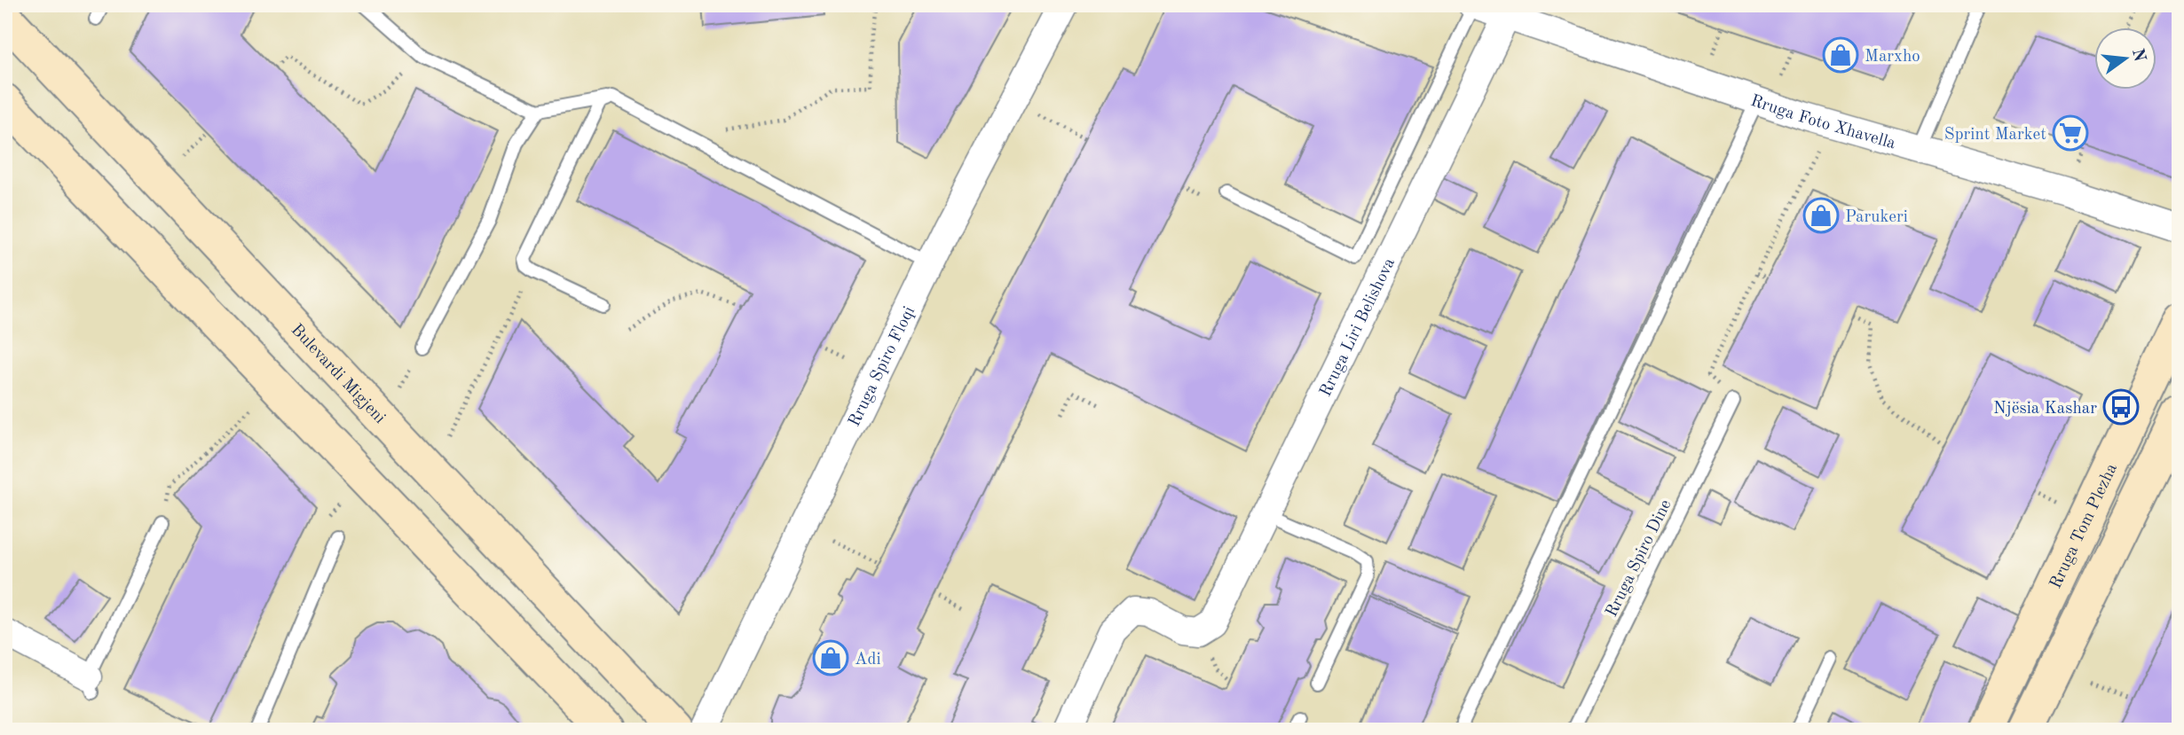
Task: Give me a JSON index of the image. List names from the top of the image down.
{
  "streets": {
    "main road": ["Bulevardi Migjeni", "Rruga Tom Plezha"],
    "street": ["Rruga Foto Xhavella", "Rruga Liri Belishova", "Rruga Spiro Floqi"],
    "lane": ["Rruga Spiro Dine"]
  },
  "crossings": [
    ["Rruga Foto Xhavella", "Rruga Liri Belishova"]
  ],
  "places": {
    "shop": ["Marxho", "Parukeri", "Adi"],
    "supermarket": ["Sprint Market"],
    "bus stop": ["Njësia Kashar"]
  },
  "north": "right"
}
